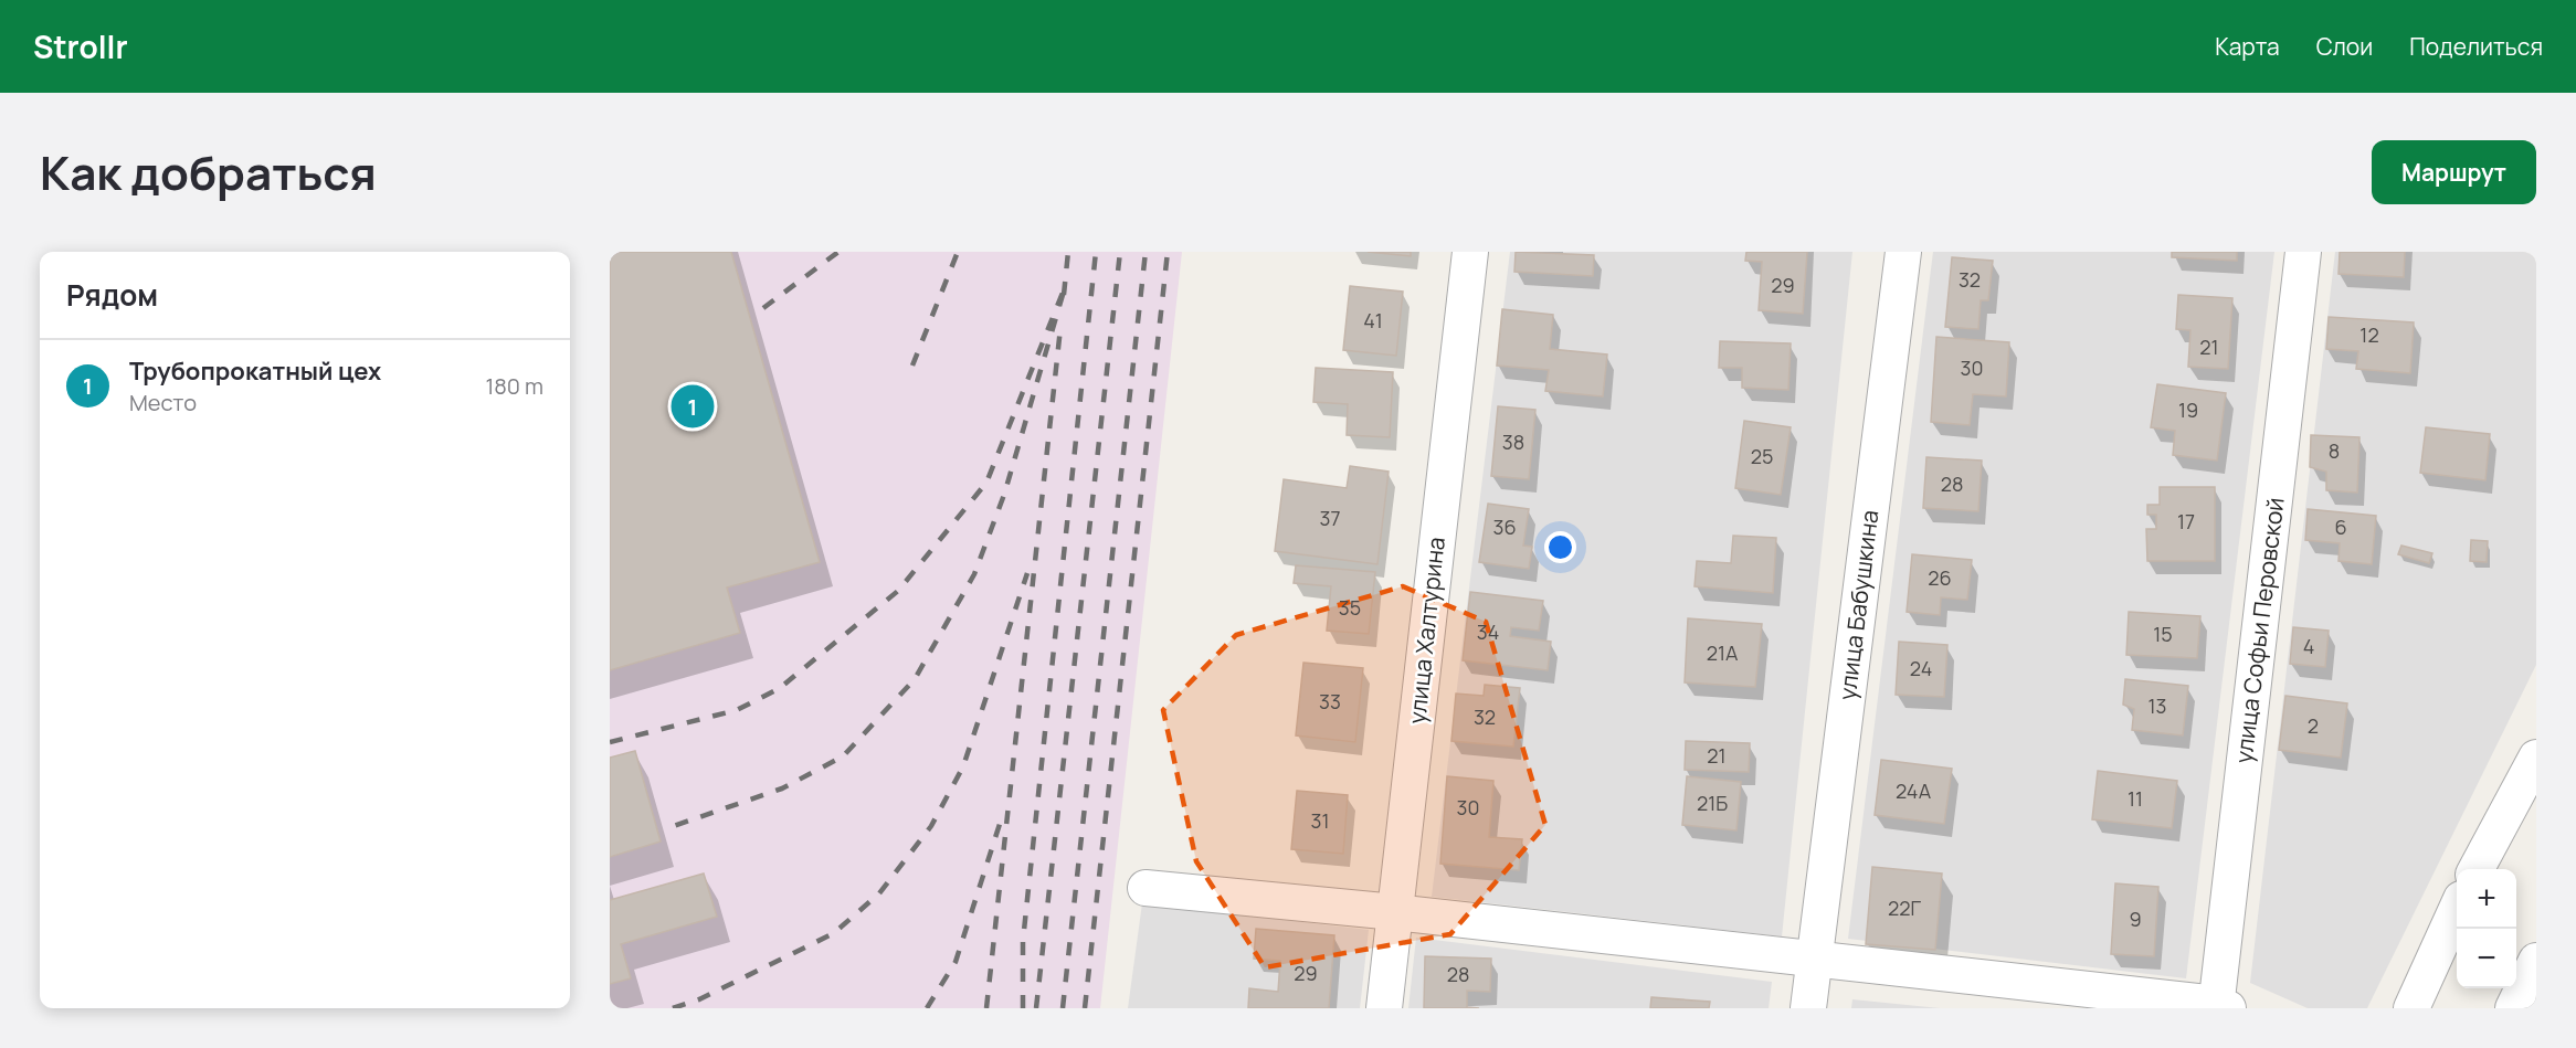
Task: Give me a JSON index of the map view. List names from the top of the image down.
{
  "streets": {
    "street": ["улица Бабушкина", "улица Халтурина", "улица Софьи Перовской"]
  },
  "house_numbers": [
    "32",
    "29",
    "41",
    "12",
    "21",
    "30",
    "19",
    "38",
    "8",
    "25",
    "28",
    "37",
    "17",
    "36",
    "6",
    "26",
    "35",
    "34",
    "15",
    "4",
    "21А",
    "24",
    "33",
    "13",
    "32",
    "2",
    "21",
    "24А",
    "11",
    "21Б",
    "30",
    "31",
    "22Г",
    "9",
    "29",
    "28"
  ],
  "page": {
    "header": "Strollr",
    "nav": ["Карта", "Слои", "Поделиться"],
    "title": "Как добраться",
    "buttons": "Маршрут",
    "heading": "Рядом",
    "list": [
      {
        "mark": "1",
        "name": "Трубопрокатный цех",
        "note": "Место",
        "value": "180 m"
      }
    ],
    "pins": "1",
    "map_buttons": ["+", "−"]
  }
}
